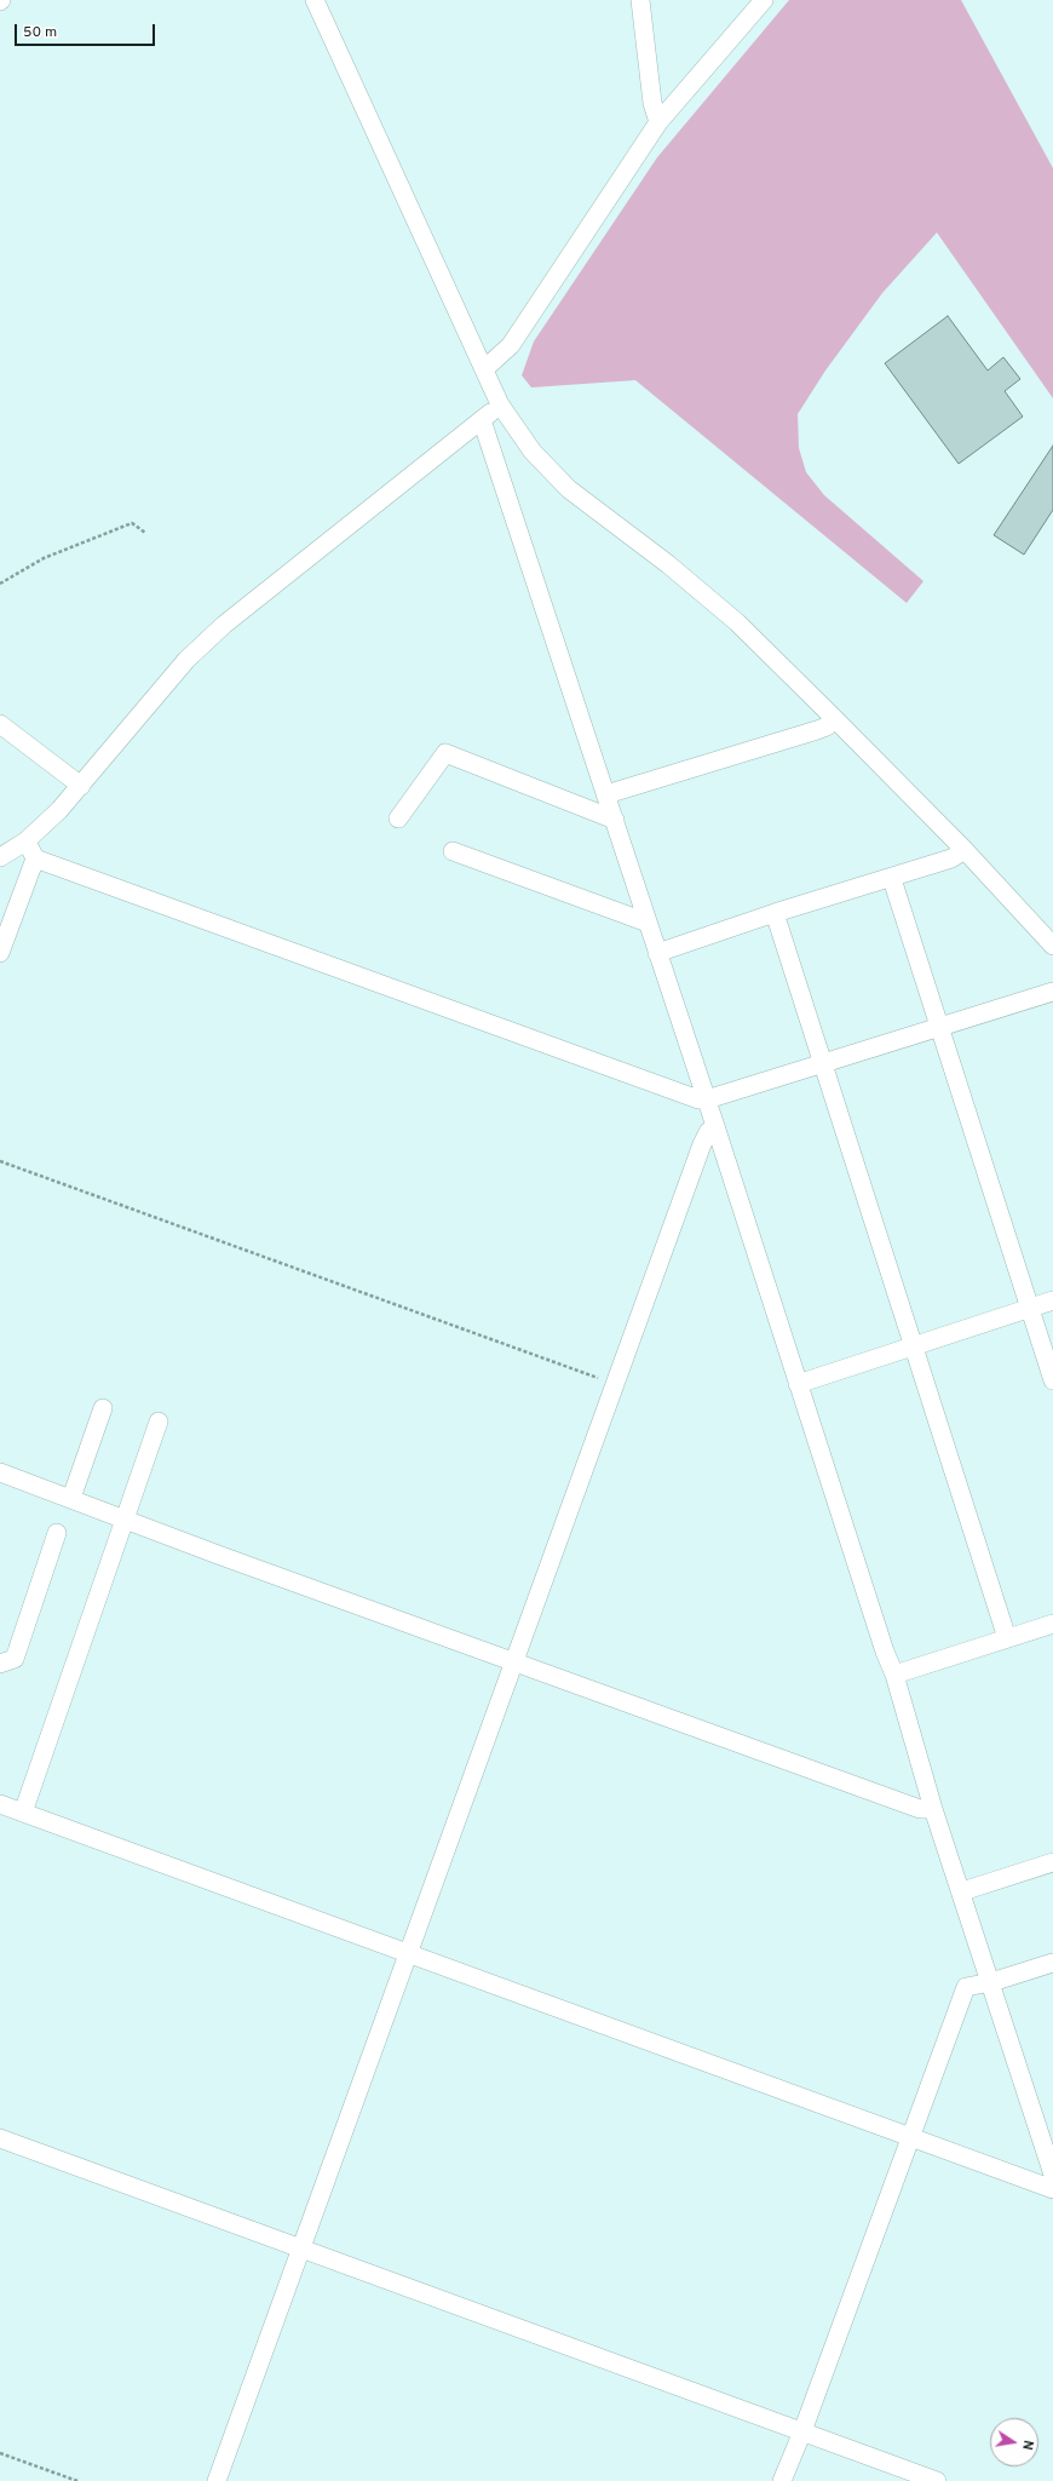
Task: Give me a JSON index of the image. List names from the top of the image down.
{
  "scale_bar": "50 m",
  "north": "right"
}
